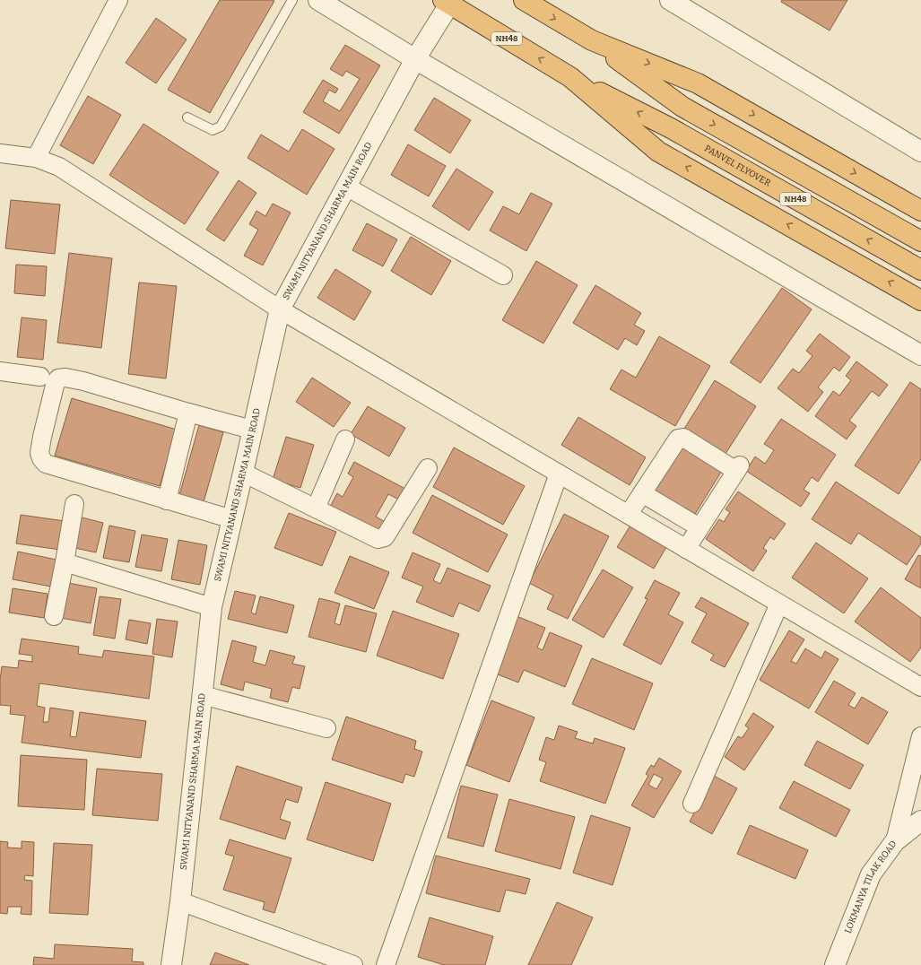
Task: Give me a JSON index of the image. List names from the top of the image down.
{
  "streets": {
    "highway": ["NH48", "PANVEL FLYOVER"],
    "street": ["SWAMI NITYANAND SHARMA MAIN ROAD", "LOKMANYA TILAK ROAD"]
  },
  "crossings": [
    ["NH48", "PANVEL FLYOVER"],
    ["NH48", "SWAMI NITYANAND SHARMA MAIN ROAD"]
  ]
}
